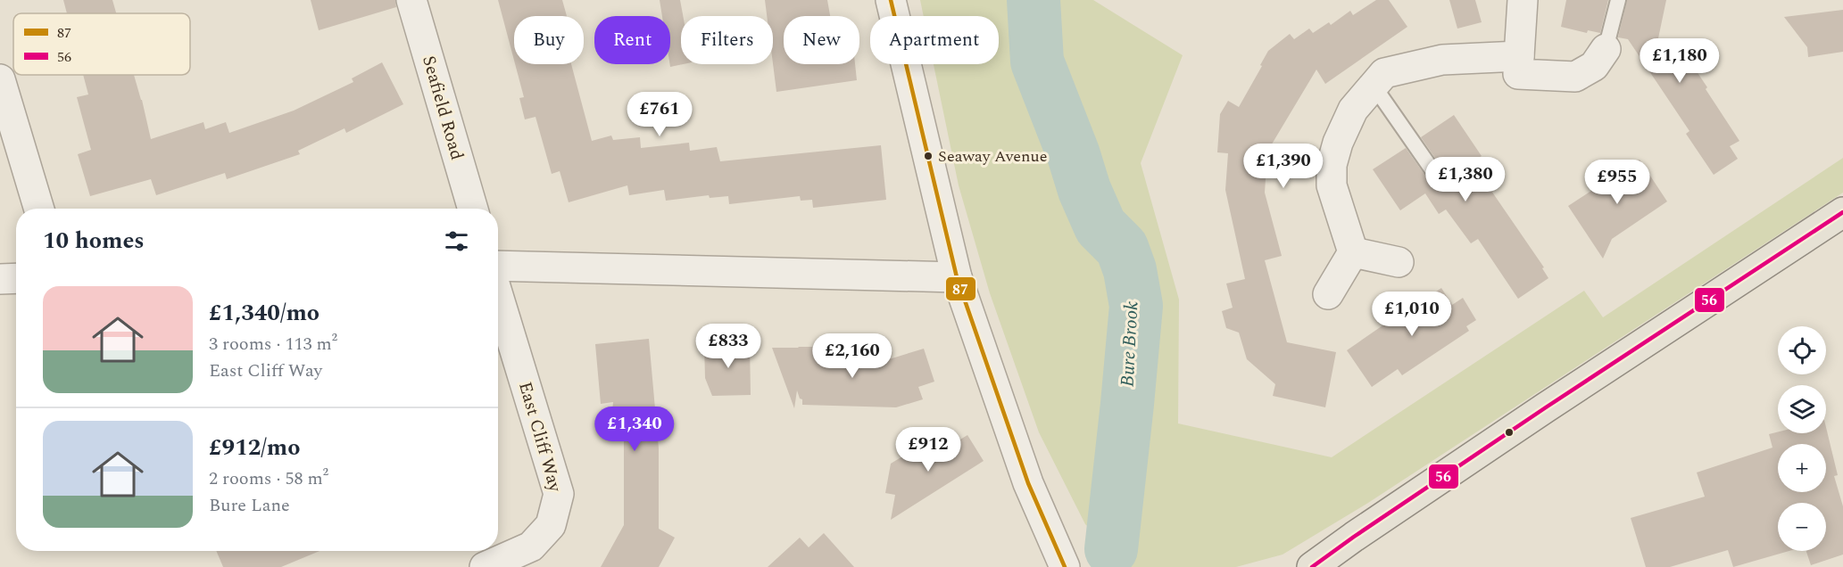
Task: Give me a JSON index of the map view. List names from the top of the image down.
{
  "streets": {
    "street": ["Seafield Road", "East Cliff Way"]
  },
  "water": ["Bure Brook"],
  "places": ["Seaway Avenue"],
  "lines": ["transit line 87", "transit line 56"],
  "legend": ["87", "56"],
  "page": {
    "chip": [
      "Buy",
      "Rent",
      "Filters",
      "New",
      "Apartment"
    ],
    "price": [
      "£1,180",
      "£761",
      "£1,390",
      "£1,380",
      "£955",
      "£1,010",
      "£833",
      "£2,160",
      "£1,340",
      "£912"
    ],
    "heading": "10 homes",
    "list": [
      {
        "name": "£1,340/mo",
        "note": "3 rooms · 113 m² · East Cliff Way"
      },
      {
        "name": "£912/mo",
        "note": "2 rooms · 58 m² · Bure Lane"
      }
    ],
    "map_buttons": ["+", "−"]
  }
}
